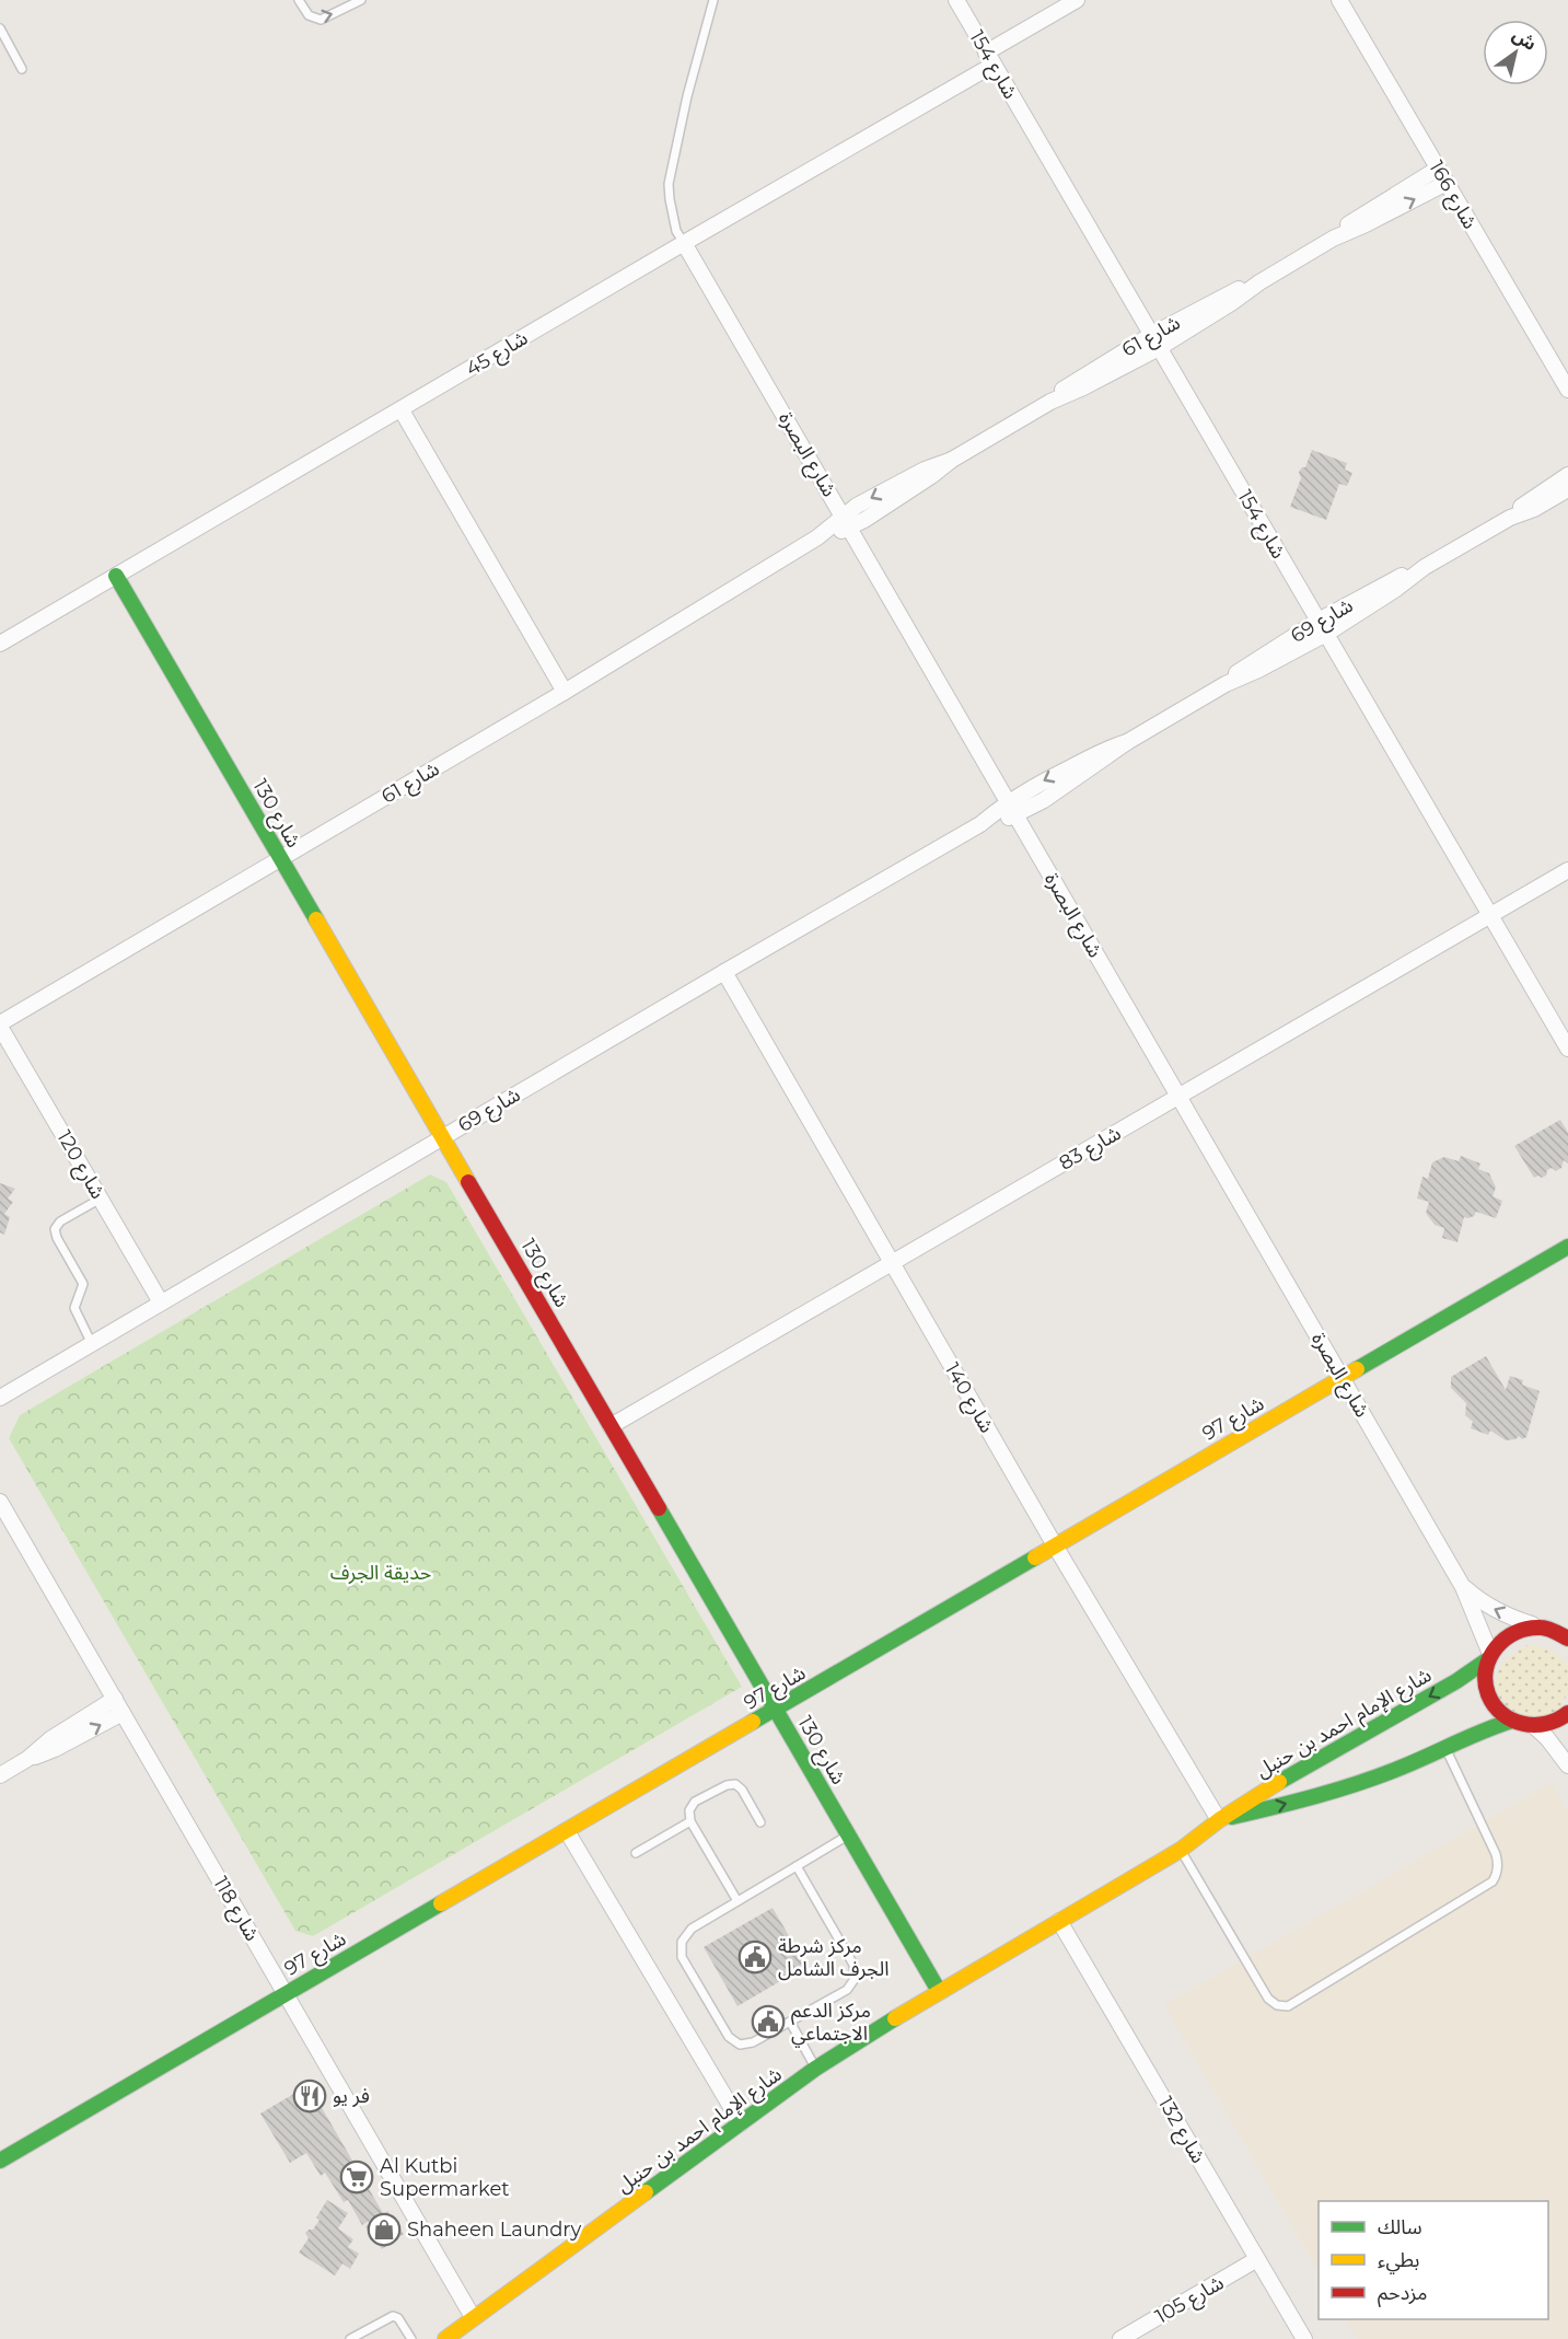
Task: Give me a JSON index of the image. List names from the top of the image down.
{
  "streets": {
    "street": [
      "شارع 154",
      "شارع 166",
      "شارع 61",
      "شارع 45",
      "شارع البصرة",
      "شارع 69",
      "شارع 130",
      "شارع 83",
      "شارع 120",
      "شارع 140",
      "شارع 97",
      "شارع الإمام احمد بن حنبل",
      "شارع 118",
      "شارع 132",
      "شارع 105"
    ]
  },
  "crossings": [
    ["شارع 154", "شارع 61"],
    ["شارع 154", "شارع 45"],
    ["شارع 154", "شارع 69"],
    ["شارع 154", "شارع 83"],
    ["شارع 166", "شارع 61"],
    ["شارع 61", "شارع البصرة"],
    ["شارع 61", "شارع 130"],
    ["شارع 61", "شارع 120"],
    ["شارع 45", "شارع البصرة"],
    ["شارع 45", "شارع 130"],
    ["شارع البصرة", "شارع 69"],
    ["شارع البصرة", "شارع 83"],
    ["شارع البصرة", "شارع 97"],
    ["شارع البصرة", "شارع الإمام احمد بن حنبل"],
    ["شارع 69", "شارع 130"],
    ["شارع 69", "شارع 120"],
    ["شارع 69", "شارع 140"],
    ["شارع 130", "شارع 83"],
    ["شارع 130", "شارع 97"],
    ["شارع 130", "شارع الإمام احمد بن حنبل"],
    ["شارع 83", "شارع 140"],
    ["شارع 140", "شارع 97"],
    ["شارع 140", "شارع الإمام احمد بن حنبل"],
    ["شارع 97", "شارع 118"],
    ["شارع الإمام احمد بن حنبل", "شارع 118"],
    ["شارع الإمام احمد بن حنبل", "شارع 132"],
    ["شارع 132", "شارع 105"]
  ],
  "parks": ["حديقة الجرف"],
  "places": {
    "public building": ["مركز شرطة الجرف الشامل", "مركز الدعم الاجتماعي"],
    "restaurant": ["فر يو"],
    "supermarket": ["Al Kutbi Supermarket"],
    "shop": ["Shaheen Laundry"]
  },
  "legend": ["سالك", "بطيء", "مزدحم"],
  "north": "top right"
}
